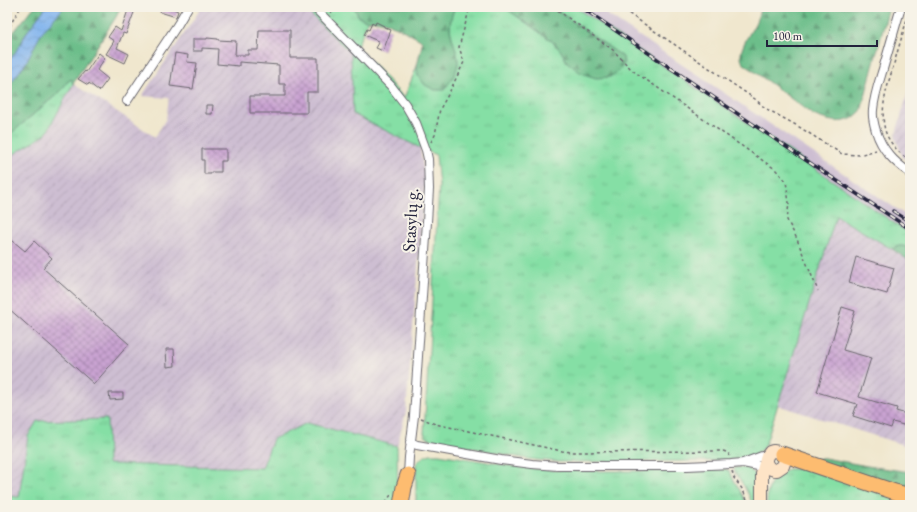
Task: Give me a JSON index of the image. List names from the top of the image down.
{
  "streets": {
    "street": ["Stasylų g."]
  },
  "scale_bar": "100 m"
}
